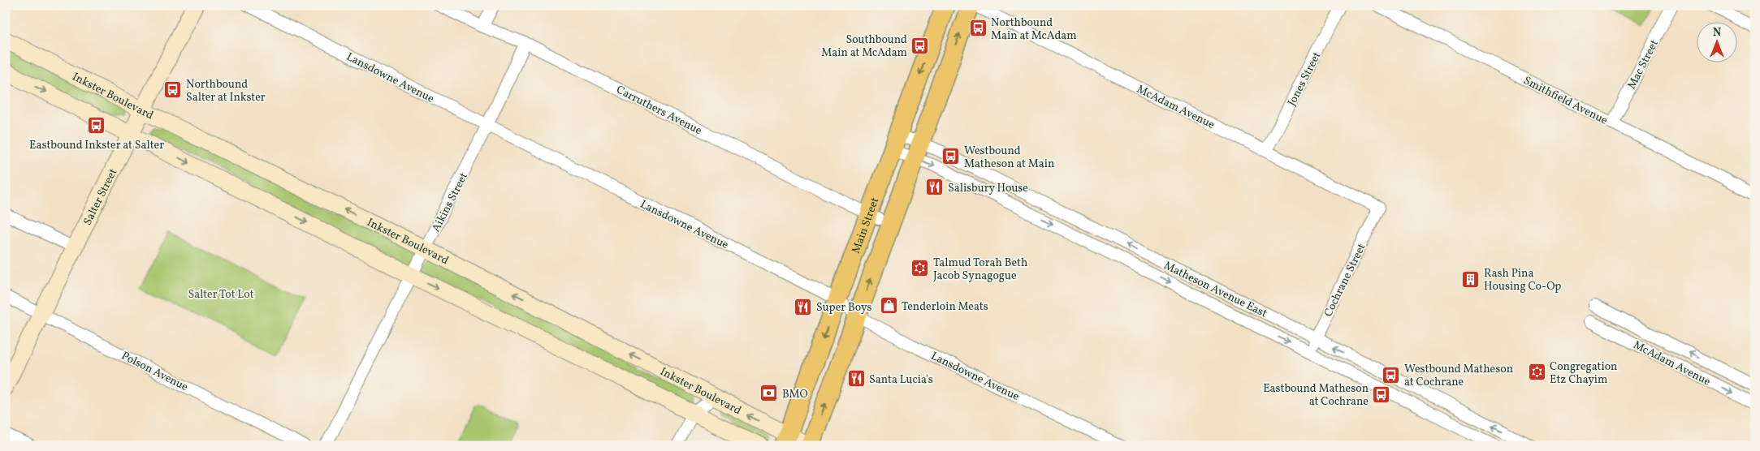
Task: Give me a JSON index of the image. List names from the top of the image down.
{
  "streets": {
    "main road": ["Inkster Boulevard", "Salter Street", "Main Street"],
    "street": [
      "Mac Street",
      "Lansdowne Avenue",
      "Jones Street",
      "Smithfield Avenue",
      "McAdam Avenue",
      "Carruthers Avenue",
      "Aikins Street",
      "Cochrane Street",
      "Matheson Avenue East",
      "Polson Avenue"
    ]
  },
  "crossings": [
    ["Mac Street", "Smithfield Avenue"],
    ["Lansdowne Avenue", "Aikins Street"],
    ["Lansdowne Avenue", "Main Street"],
    ["Jones Street", "McAdam Avenue"],
    ["Inkster Boulevard", "Salter Street"],
    ["Inkster Boulevard", "Aikins Street"],
    ["Inkster Boulevard", "Main Street"],
    ["McAdam Avenue", "Cochrane Street"],
    ["Carruthers Avenue", "Aikins Street"],
    ["Carruthers Avenue", "Main Street"],
    ["Salter Street", "Polson Avenue"],
    ["Main Street", "Matheson Avenue East"],
    ["Cochrane Street", "Matheson Avenue East"]
  ],
  "parks": ["Salter Tot Lot"],
  "places": {
    "bus stop": [
      "Northbound Main at McAdam",
      "Southbound Main at McAdam",
      "Northbound Salter at Inkster",
      "Eastbound Inkster at Salter",
      "Westbound Matheson at Main",
      "Westbound Matheson at Cochrane",
      "Eastbound Matheson at Cochrane"
    ],
    "restaurant": ["Salisbury House", "Super Boys", "Santa Lucia's"],
    "synagogue": ["Talmud Torah Beth Jacob Synagogue", "Congregation Etz Chayim"],
    "building": ["Rash Pina Housing Co-Op"],
    "shop": ["Tenderloin Meats"],
    "bank": ["BMO"]
  },
  "north": "top"
}
